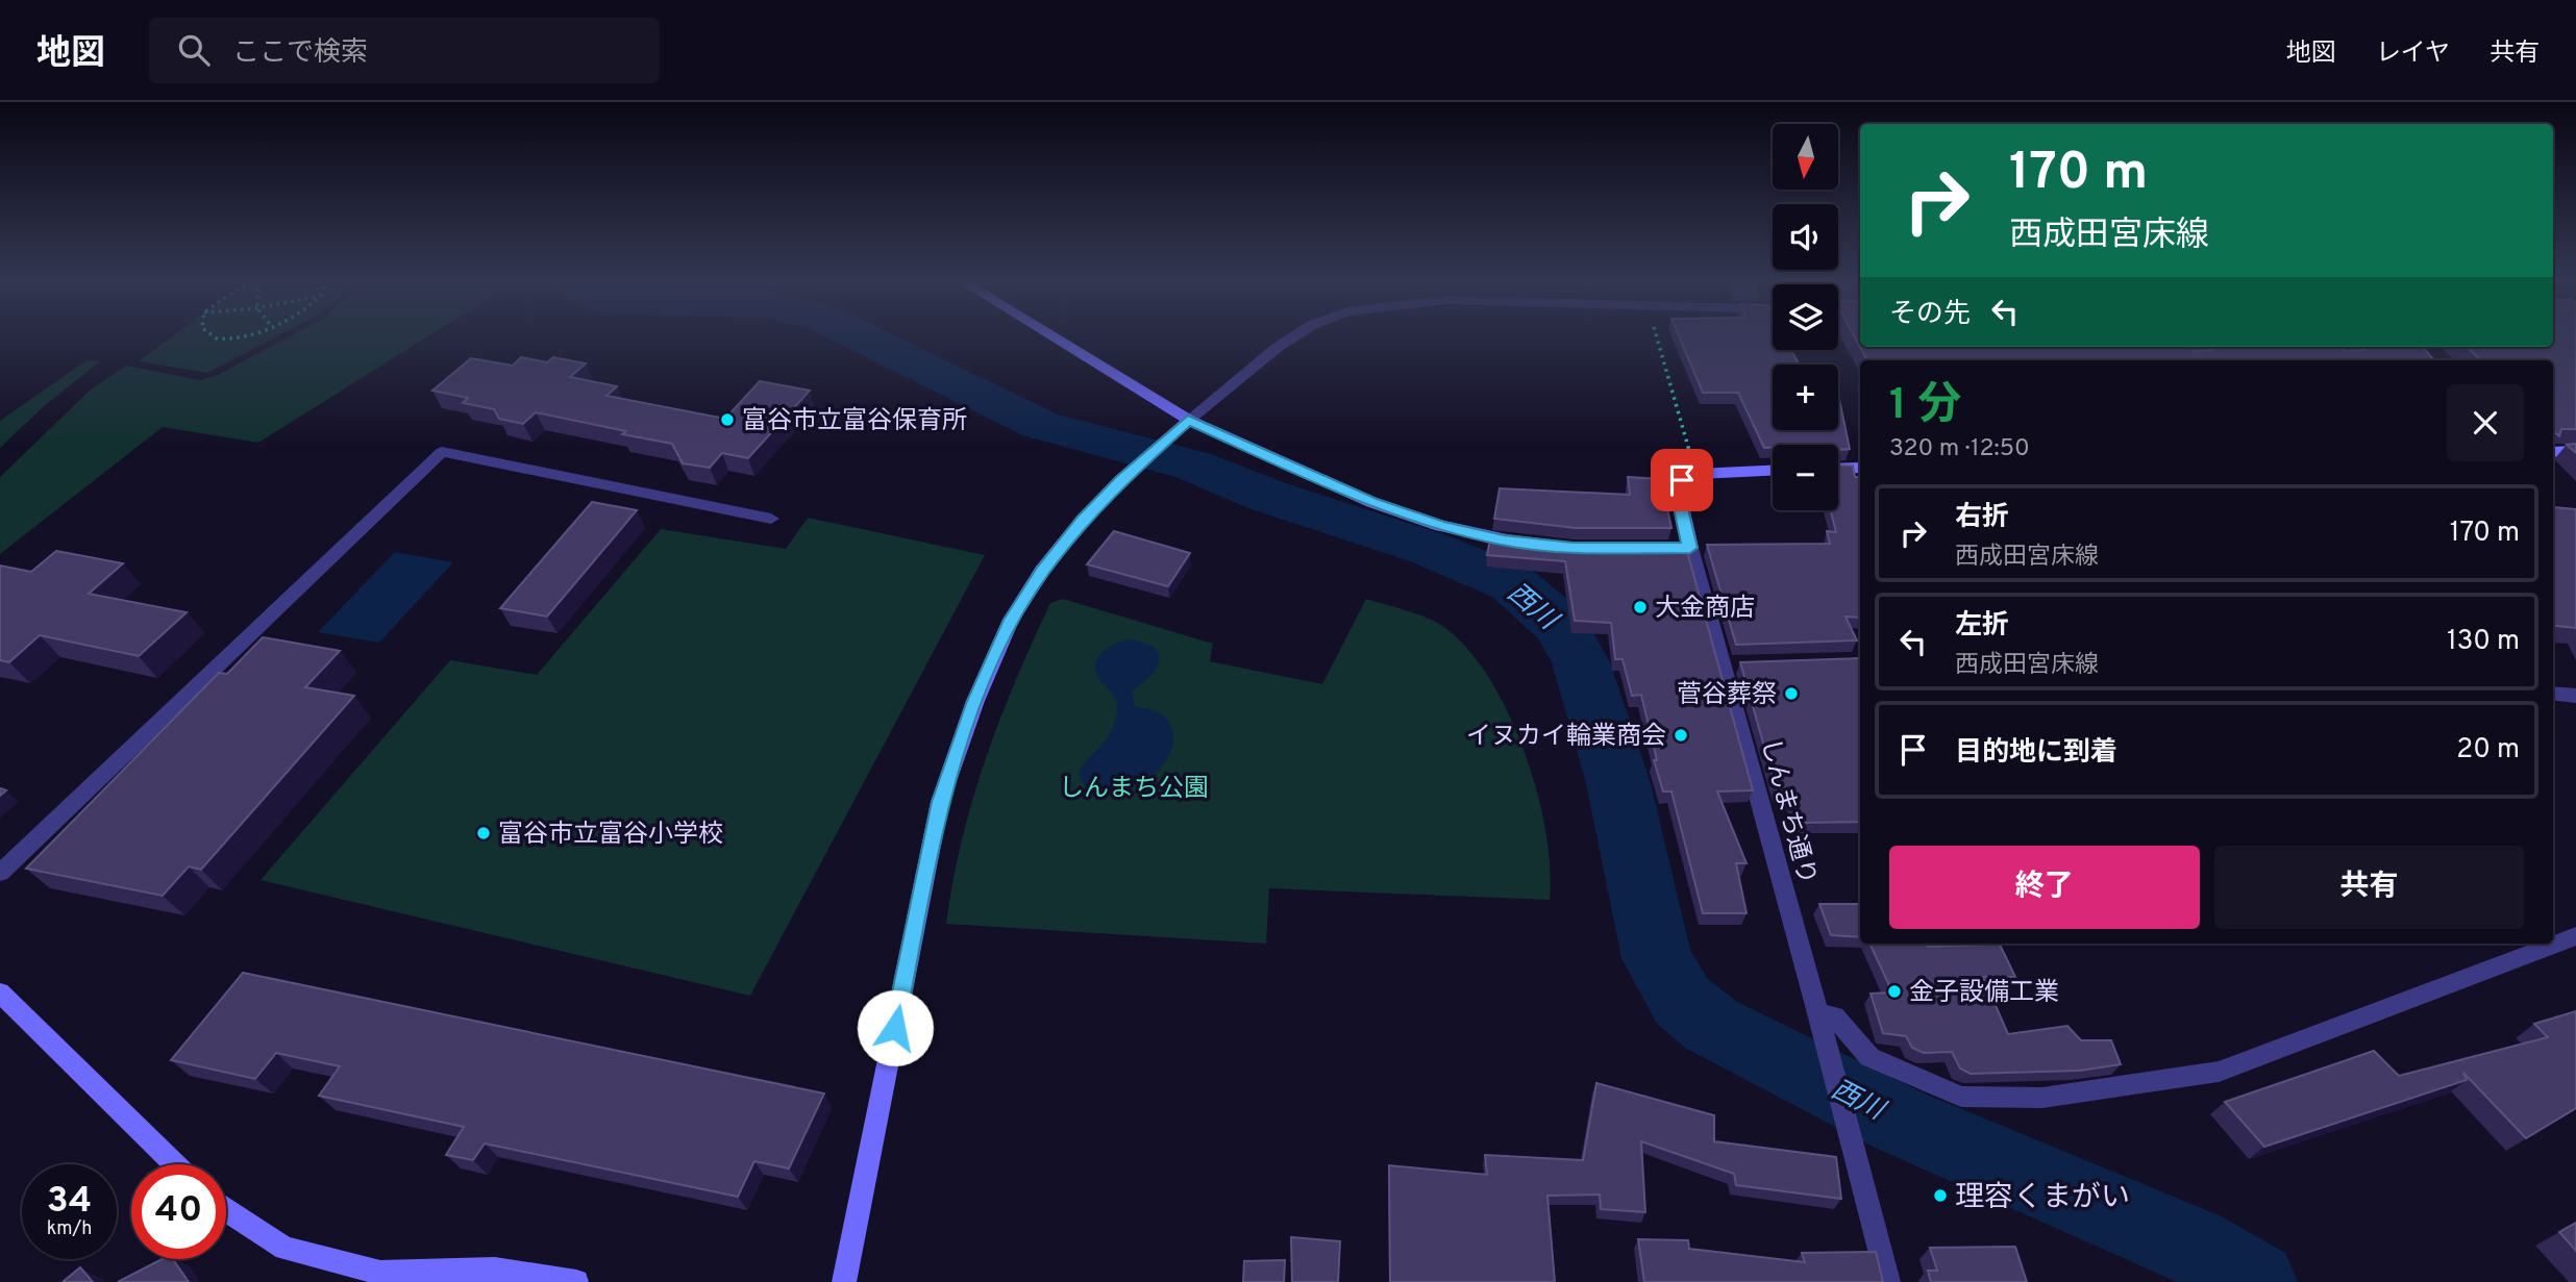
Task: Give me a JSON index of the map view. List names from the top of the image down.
{
  "streets": {
    "street": ["しんまち通り"]
  },
  "water": ["西川"],
  "parks": ["しんまち公園"],
  "places": [
    "富谷市立富谷保育所",
    "大金商店",
    "菅谷葬祭",
    "イヌカイ輪業商会",
    "富谷市立富谷小学校",
    "金子設備工業",
    "理容くまがい"
  ],
  "north": "bottom",
  "page": {
    "header": "地図",
    "search": "ここで検索",
    "nav": ["地図", "レイヤ", "共有"],
    "map_buttons": ["+", "−"],
    "turn": ["170 m", "西成田宮床線"],
    "then": "その先",
    "heading": ["1 分", "320 m · 12:50"],
    "list": [
      {
        "name": "右折",
        "note": "西成田宮床線",
        "value": "170 m"
      },
      {
        "name": "左折",
        "note": "西成田宮床線",
        "value": "130 m"
      },
      {
        "name": "目的地に到着",
        "value": "20 m"
      }
    ],
    "buttons": ["終了", "共有"],
    "speed": "34 km/h",
    "limit": "40"
  }
}
